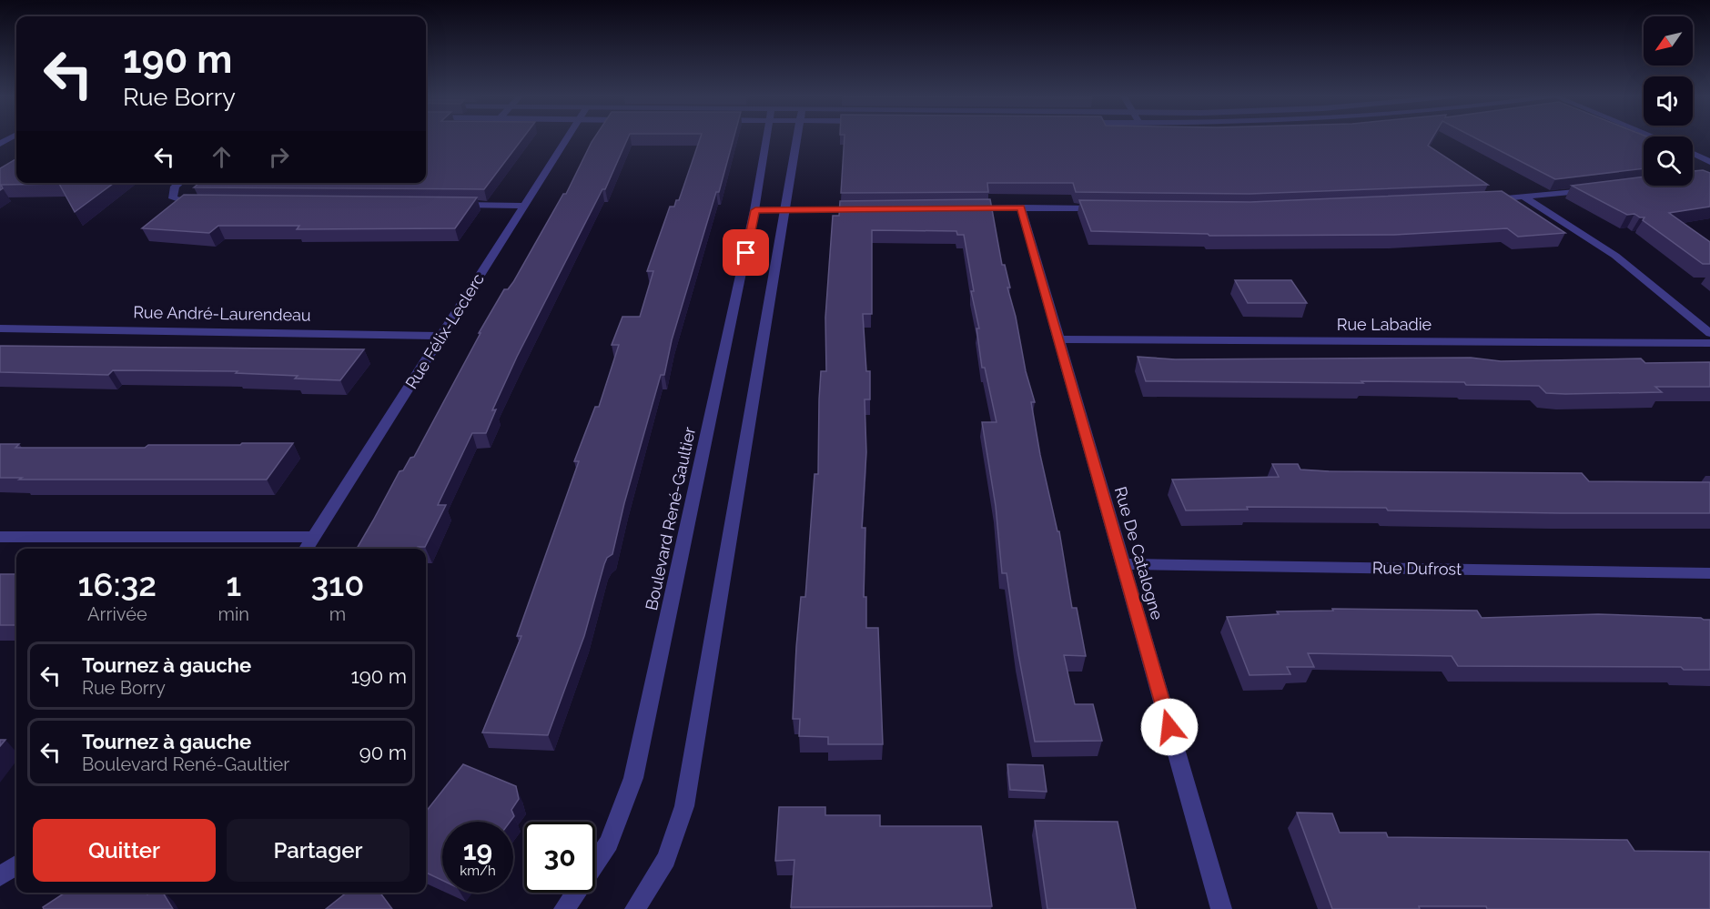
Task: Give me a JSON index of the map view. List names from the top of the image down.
{
  "streets": {
    "street": [
      "Rue André-Laurendeau",
      "Rue Labadie",
      "Rue Félix-Leclerc",
      "Boulevard René-Gaultier",
      "Rue De Catalogne",
      "Rue Dufrost"
    ]
  },
  "crossings": [
    ["Rue André-Laurendeau", "Rue Félix-Leclerc"],
    ["Rue Labadie", "Rue De Catalogne"],
    ["Rue De Catalogne", "Rue Dufrost"]
  ],
  "north": "bottom left",
  "page": {
    "turn": ["190 m", "Rue Borry"],
    "eta": [
      "16:32",
      "Arrivée",
      "1",
      "min",
      "310",
      "m"
    ],
    "list": [
      {
        "name": "Tournez à gauche",
        "note": "Rue Borry",
        "value": "190 m"
      },
      {
        "name": "Tournez à gauche",
        "note": "Boulevard René-Gaultier",
        "value": "90 m"
      }
    ],
    "buttons": ["Quitter", "Partager"],
    "speed": "19 km/h",
    "limit": "30"
  }
}
